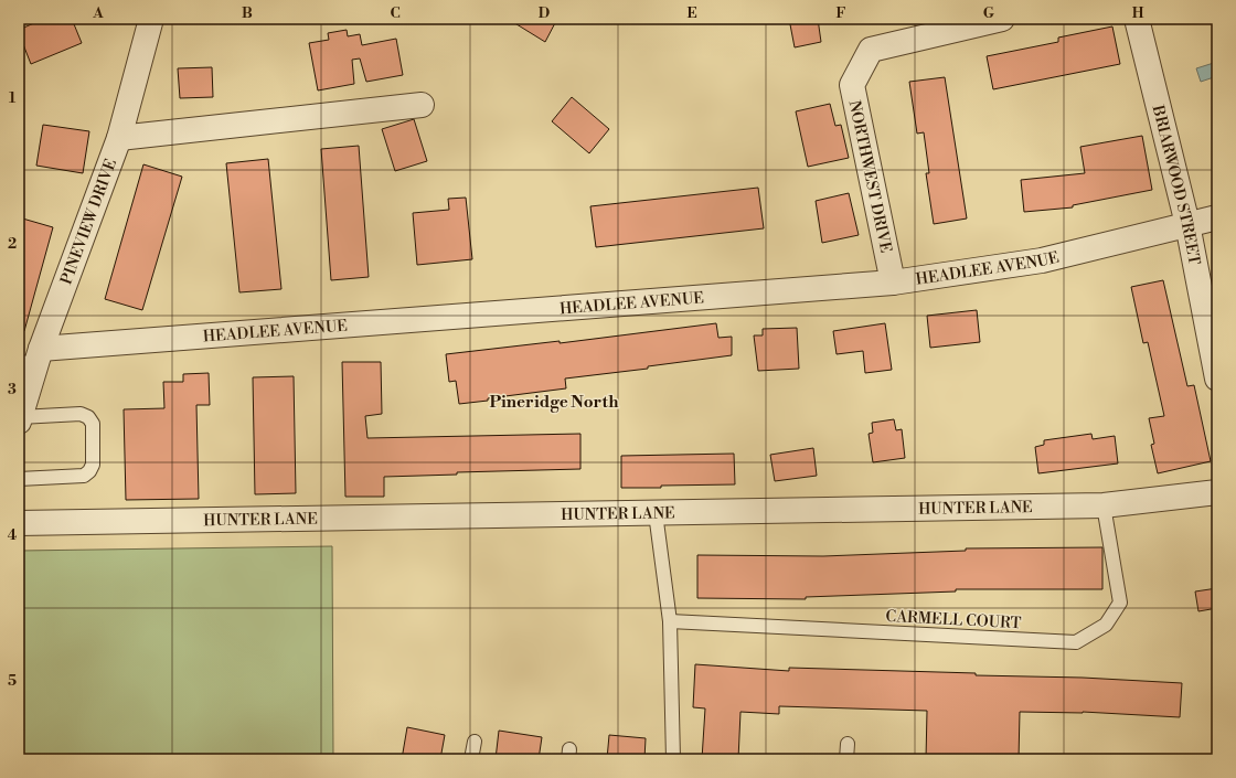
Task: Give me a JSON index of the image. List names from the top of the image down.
{
  "streets": {
    "street": [
      "NORTHWEST DRIVE",
      "BRIARWOOD STREET",
      "PINEVIEW DRIVE",
      "HEADLEE AVENUE",
      "HUNTER LANE"
    ],
    "lane": ["CARMELL COURT"]
  },
  "crossings": [
    ["NORTHWEST DRIVE", "HEADLEE AVENUE"],
    ["BRIARWOOD STREET", "HEADLEE AVENUE"],
    ["PINEVIEW DRIVE", "HEADLEE AVENUE"],
    ["HUNTER LANE", "CARMELL COURT"]
  ],
  "districts": ["Pineridge North"],
  "grid": {
    "columns": [
      "A",
      "B",
      "C",
      "D",
      "E",
      "F",
      "G",
      "H"
    ],
    "rows": [
      "1",
      "2",
      "3",
      "4",
      "5"
    ]
  }
}
